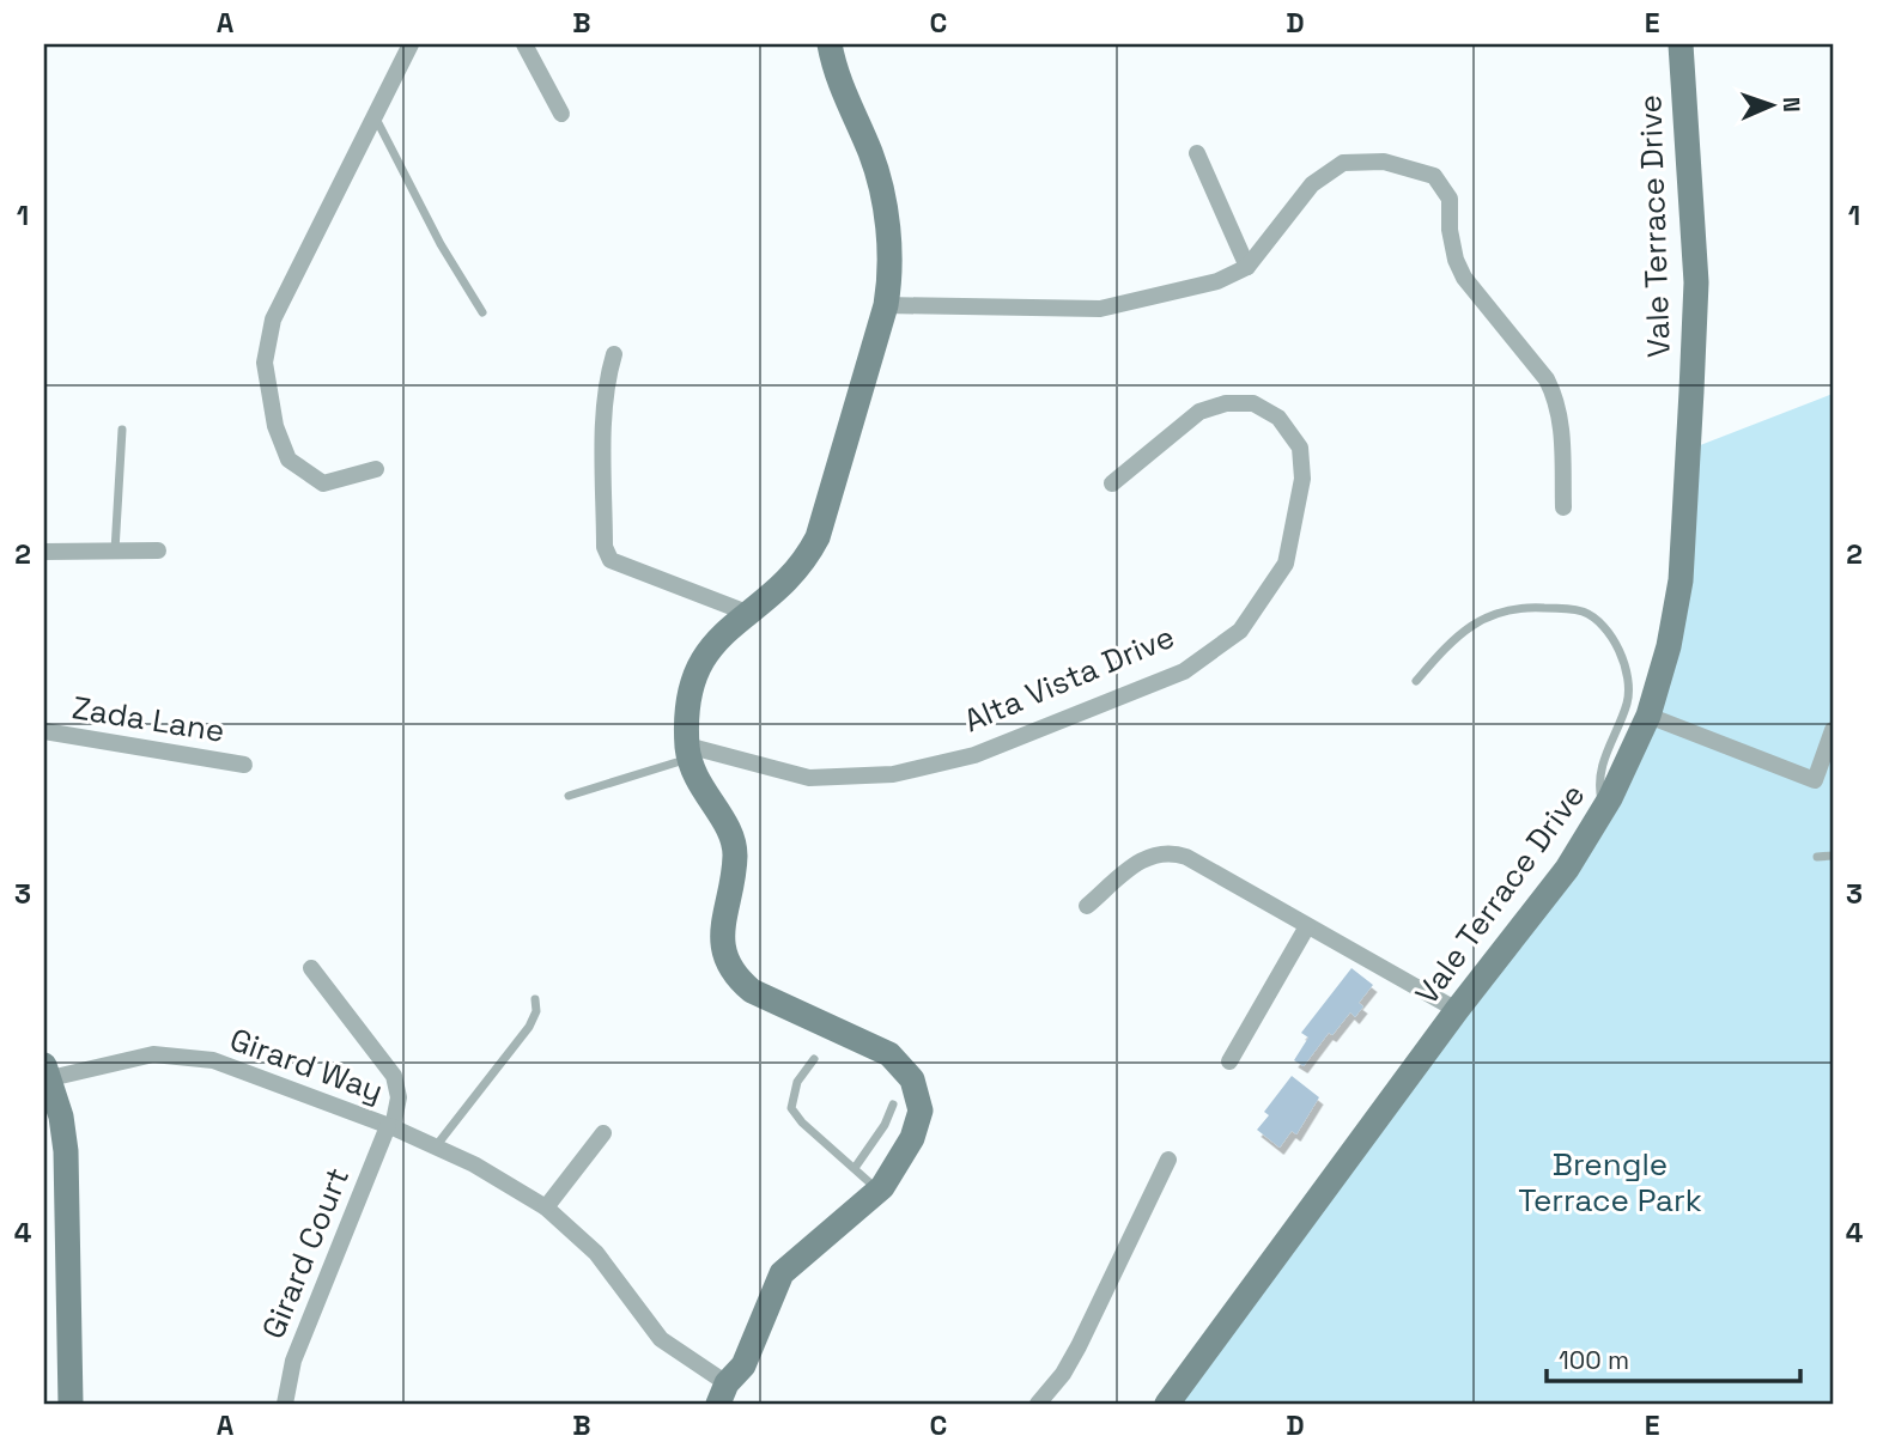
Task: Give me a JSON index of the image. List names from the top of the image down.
{
  "streets": {
    "street": [
      "Vale Terrace Drive",
      "Alta Vista Drive",
      "Zada Lane",
      "Girard Way",
      "Girard Court"
    ]
  },
  "crossings": [
    ["Girard Way", "Girard Court"]
  ],
  "parks": ["Brengle Terrace Park"],
  "scale_bar": "100 m",
  "north": "right",
  "grid": {
    "columns": [
      "A",
      "B",
      "C",
      "D",
      "E"
    ],
    "rows": [
      "1",
      "2",
      "3",
      "4"
    ]
  }
}
